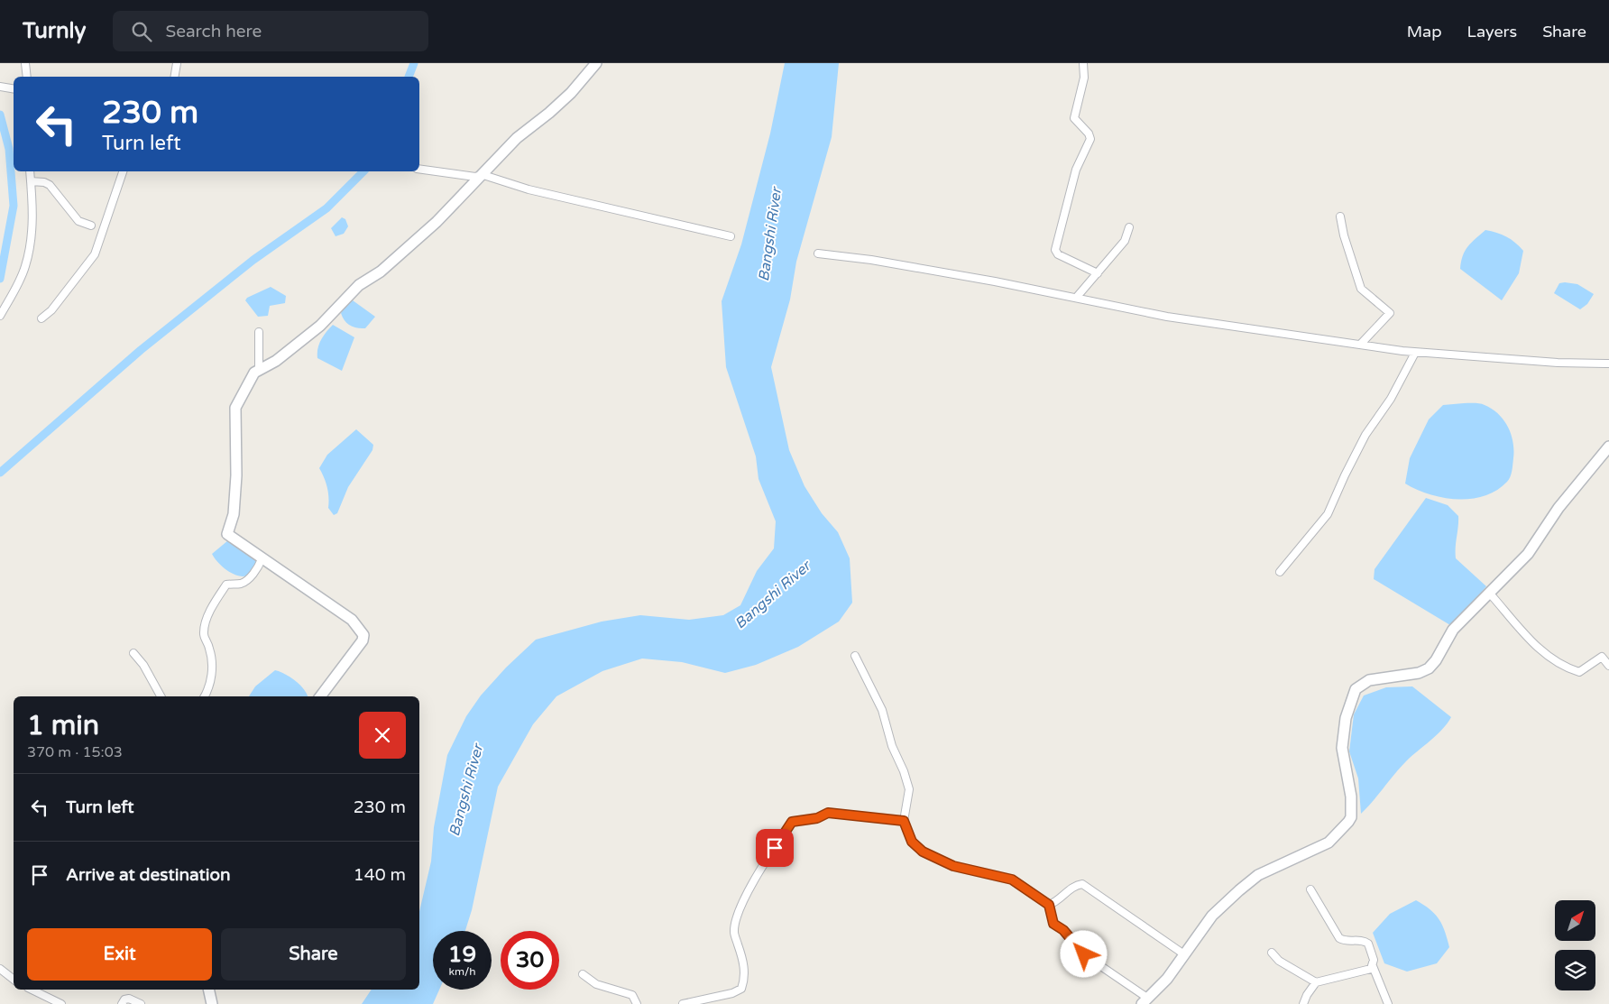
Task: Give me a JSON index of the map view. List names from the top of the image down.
{
  "water": ["Bangshi River"],
  "north": "top right",
  "page": {
    "header": "Turnly",
    "search": "Search here",
    "nav": ["Map", "Layers", "Share"],
    "turn": ["230 m", "Turn left"],
    "heading": ["1 min", "370 m · 15:03"],
    "list": [
      {
        "name": "Turn left",
        "value": "230 m"
      },
      {
        "name": "Arrive at destination",
        "value": "140 m"
      }
    ],
    "buttons": ["Exit", "Share"],
    "speed": "19 km/h",
    "limit": "30"
  }
}
